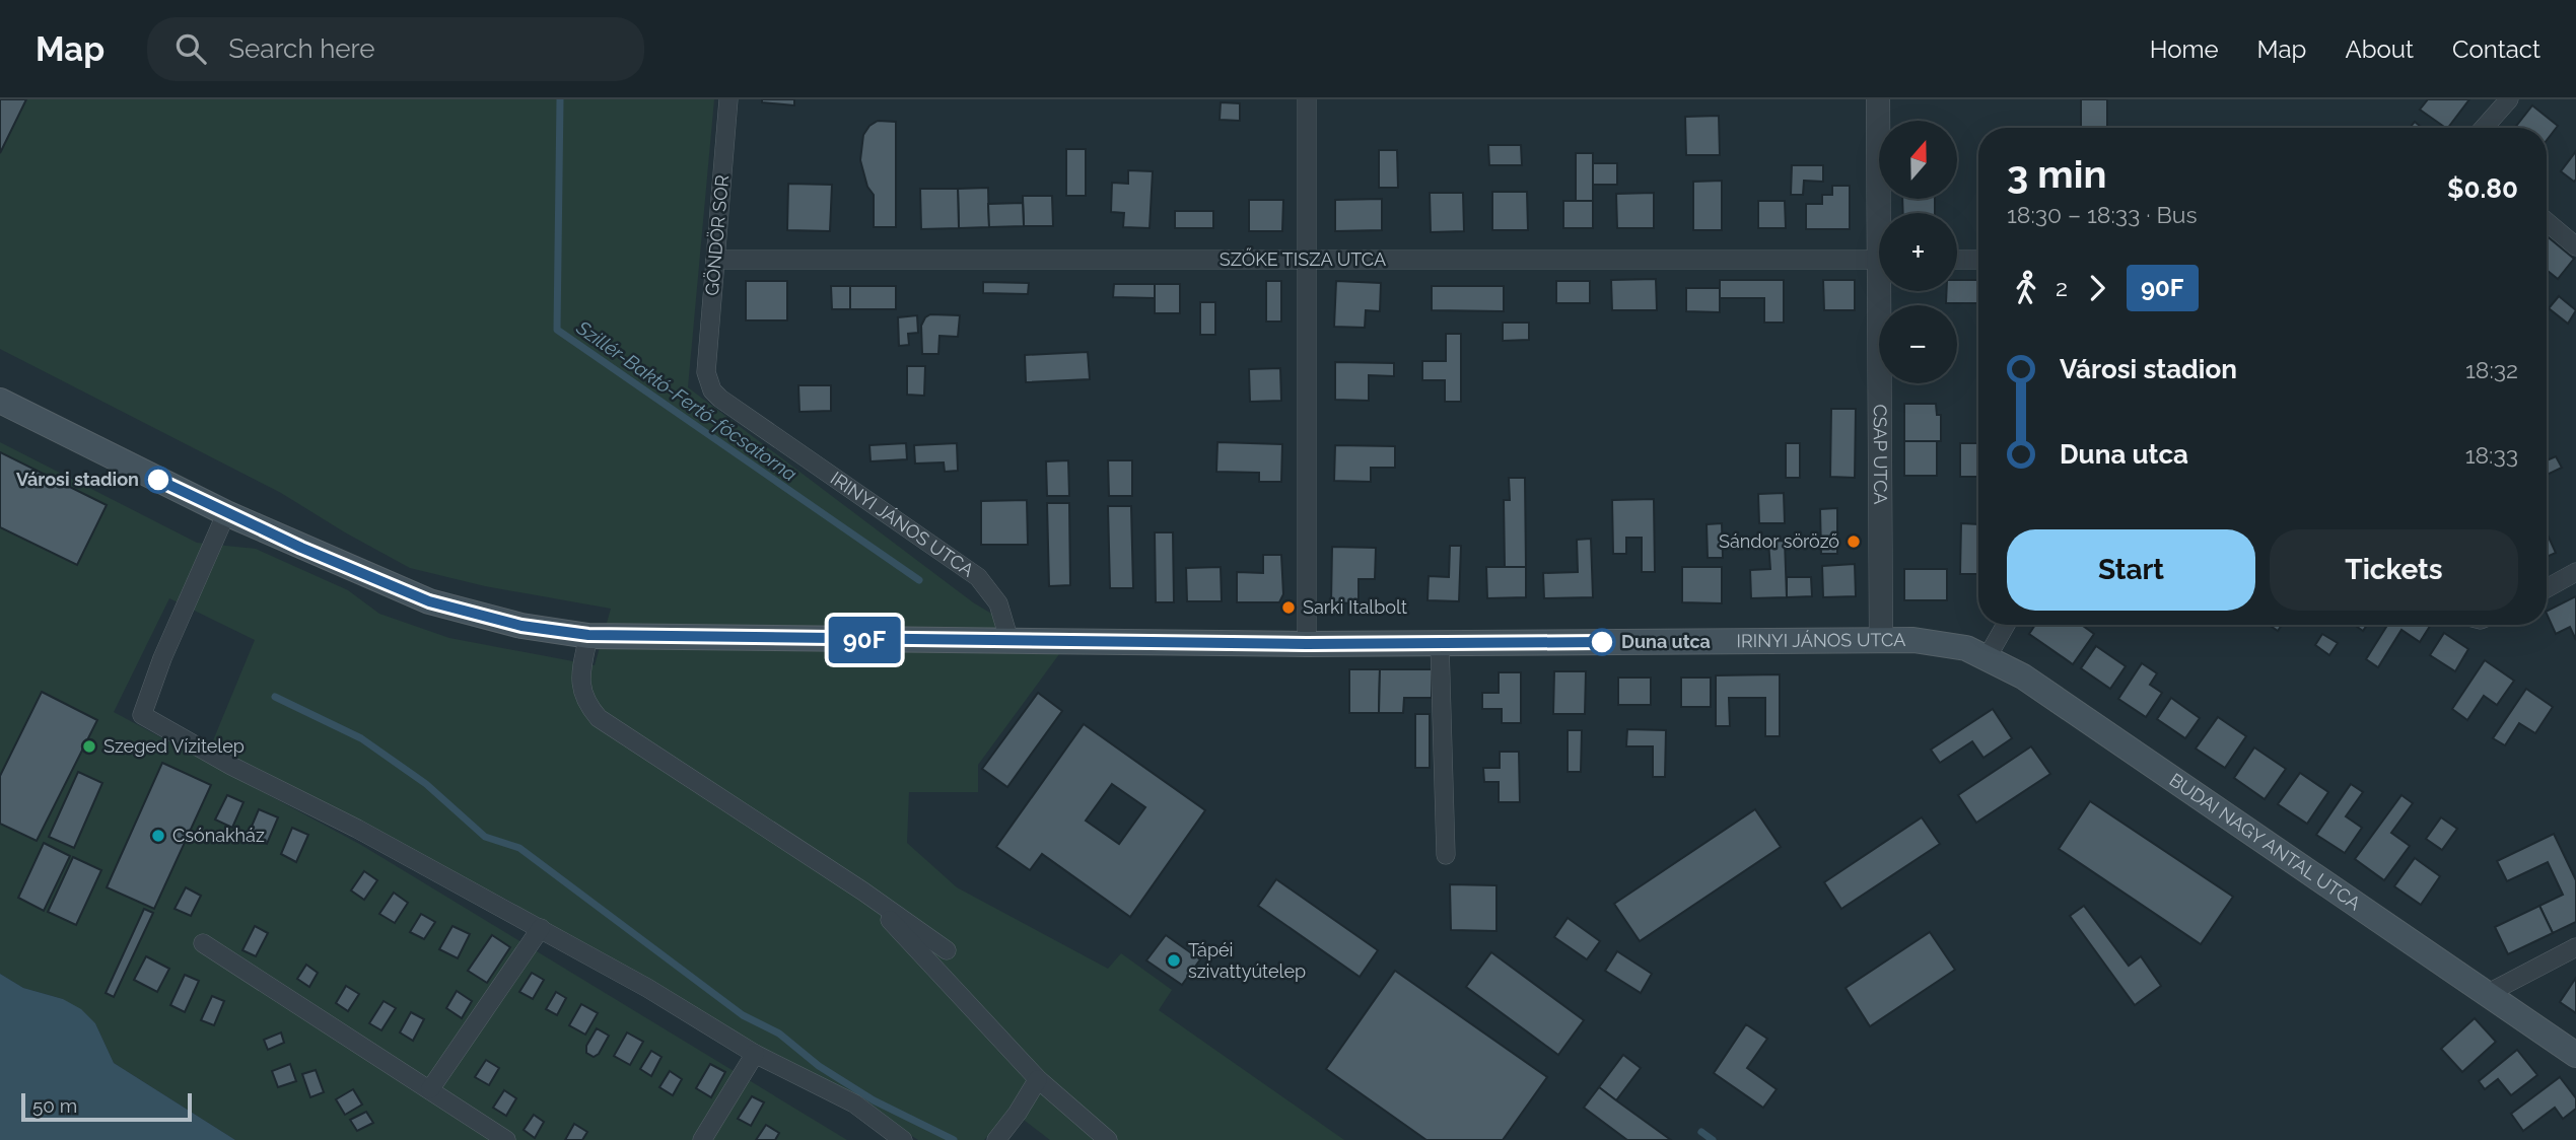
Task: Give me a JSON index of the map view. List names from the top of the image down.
{
  "streets": {
    "main road": ["IRINYI JÁNOS UTCA", "BUDAI NAGY ANTAL UTCA"],
    "street": ["GÖNDÖR SOR", "SZŐKE TISZA UTCA", "CSAP UTCA"]
  },
  "crossings": [
    ["GÖNDÖR SOR", "SZŐKE TISZA UTCA"],
    ["GÖNDÖR SOR", "IRINYI JÁNOS UTCA"],
    ["CSAP UTCA", "IRINYI JÁNOS UTCA"],
    ["IRINYI JÁNOS UTCA", "BUDAI NAGY ANTAL UTCA"]
  ],
  "water": ["Szillér-Baktó-Fertő-főcsatorna"],
  "places": [
    "Városi stadion",
    "Sándor söröző",
    "Sarki Italbolt",
    "Duna utca",
    "Szeged Vízitelep",
    "Csónakház",
    "Tápéi szivattyútelep"
  ],
  "lines": ["bus line 90F"],
  "scale_bar": "50 m",
  "north": "top",
  "page": {
    "header": "Map",
    "search": "Search here",
    "nav": [
      "Home",
      "Map",
      "About",
      "Contact"
    ],
    "on_map": "90F",
    "map_buttons": ["+", "−"],
    "heading": ["3 min", "18:30 – 18:33 · Bus", "$0.80"],
    "legs": ["2", "90F"],
    "list": [
      {
        "name": "Városi stadion",
        "value": "18:32"
      },
      {
        "name": "Duna utca",
        "value": "18:33"
      }
    ],
    "buttons": ["Start", "Tickets"],
    "scale": "50 m"
  }
}
